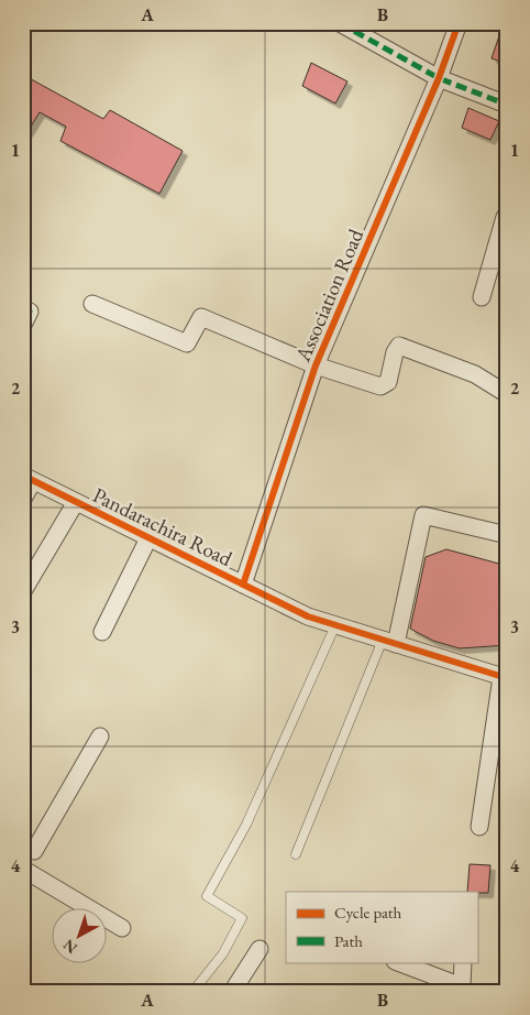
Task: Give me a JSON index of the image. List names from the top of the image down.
{
  "streets": {
    "street": ["Association Road", "Pandarachira Road"]
  },
  "crossings": [
    ["Association Road", "Pandarachira Road"]
  ],
  "legend": ["Cycle path", "Path"],
  "north": "bottom left",
  "grid": {
    "columns": ["A", "B"],
    "rows": [
      "1",
      "2",
      "3",
      "4"
    ]
  }
}
